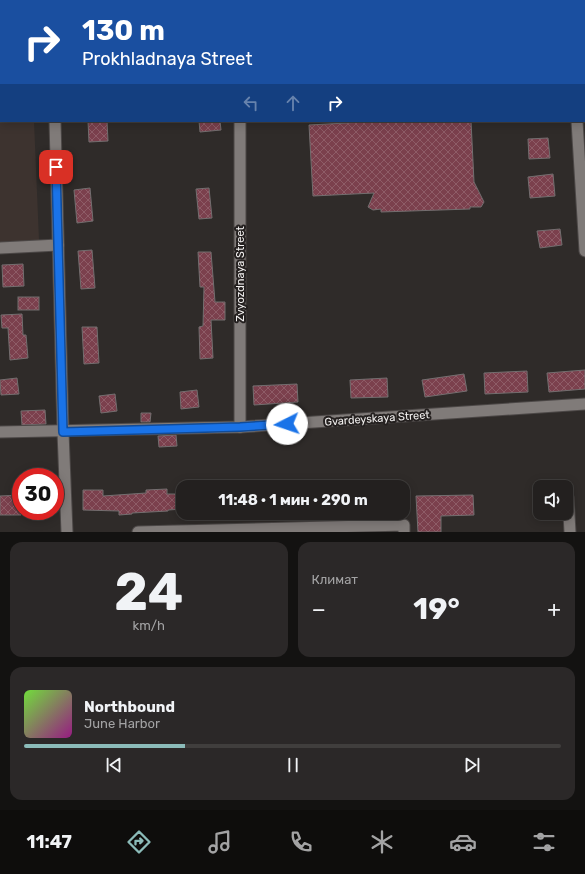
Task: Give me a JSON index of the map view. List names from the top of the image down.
{
  "streets": {
    "street": ["Zvyozdnaya Street", "Gvardeyskaya Street"]
  },
  "crossings": [
    ["Zvyozdnaya Street", "Gvardeyskaya Street"]
  ],
  "page": {
    "turn": ["130 m", "Prokhladnaya Street"],
    "limit": "30",
    "trip": "11:48 · 1 мин · 290 m",
    "tile": [
      ["24", "km/h"],
      "Климат"
    ],
    "heat": ["−", "19°", "+"],
    "song": ["Northbound", "June Harbor"],
    "tabs": "11:47"
  }
}
